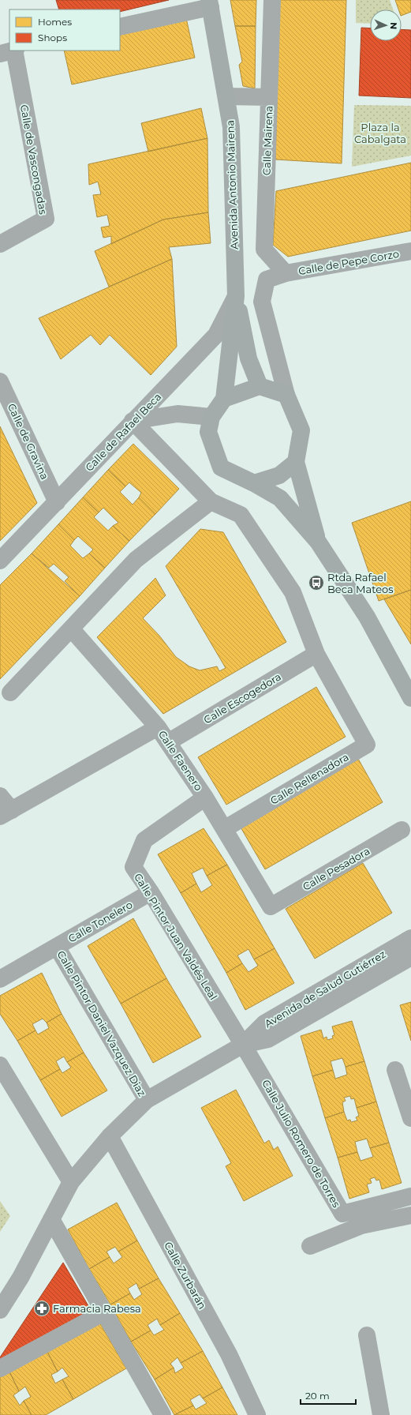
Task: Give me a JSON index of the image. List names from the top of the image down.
{
  "streets": {
    "main road": ["Avenida Antonio Mairena"],
    "street": [
      "Calle Mairena",
      "Calle de Vascongadas",
      "Calle de Pepe Corzo",
      "Calle de Rafael Beca",
      "Calle de Gravina",
      "Calle Escogedora",
      "Calle Faenero",
      "Calle Rellenadora",
      "Calle Pesadora",
      "Calle Tonelero",
      "Calle Pintor Juan Valdés Leal",
      "Avenida de Salud Gutiérrez",
      "Calle Pintor Daniel Vazquez Diaz",
      "Calle Julio Romero de Torres",
      "Calle Zurbarán"
    ]
  },
  "crossings": [
    ["Calle Mairena", "Calle de Pepe Corzo"],
    ["Avenida Antonio Mairena", "Calle de Rafael Beca"],
    ["Calle de Rafael Beca", "Calle de Gravina"],
    ["Calle Escogedora", "Calle Faenero"],
    ["Calle Escogedora", "Calle Rellenadora"],
    ["Calle Faenero", "Calle Rellenadora"],
    ["Calle Faenero", "Calle Pesadora"],
    ["Calle Faenero", "Calle Pintor Juan Valdés Leal"],
    ["Calle Tonelero", "Calle Pintor Juan Valdés Leal"],
    ["Calle Tonelero", "Calle Pintor Daniel Vazquez Diaz"],
    ["Calle Pintor Juan Valdés Leal", "Avenida de Salud Gutiérrez"],
    ["Calle Pintor Juan Valdés Leal", "Calle Julio Romero de Torres"],
    ["Avenida de Salud Gutiérrez", "Calle Pintor Daniel Vazquez Diaz"],
    ["Avenida de Salud Gutiérrez", "Calle Julio Romero de Torres"],
    ["Avenida de Salud Gutiérrez", "Calle Zurbarán"]
  ],
  "parks": ["Plaza la Cabalgata"],
  "places": {
    "bus stop": ["Rtda Rafael Beca Mateos"],
    "pharmacy": ["Farmacia Rabesa"]
  },
  "legend": ["Homes", "Shops"],
  "scale_bar": "20 m",
  "north": "right"
}
